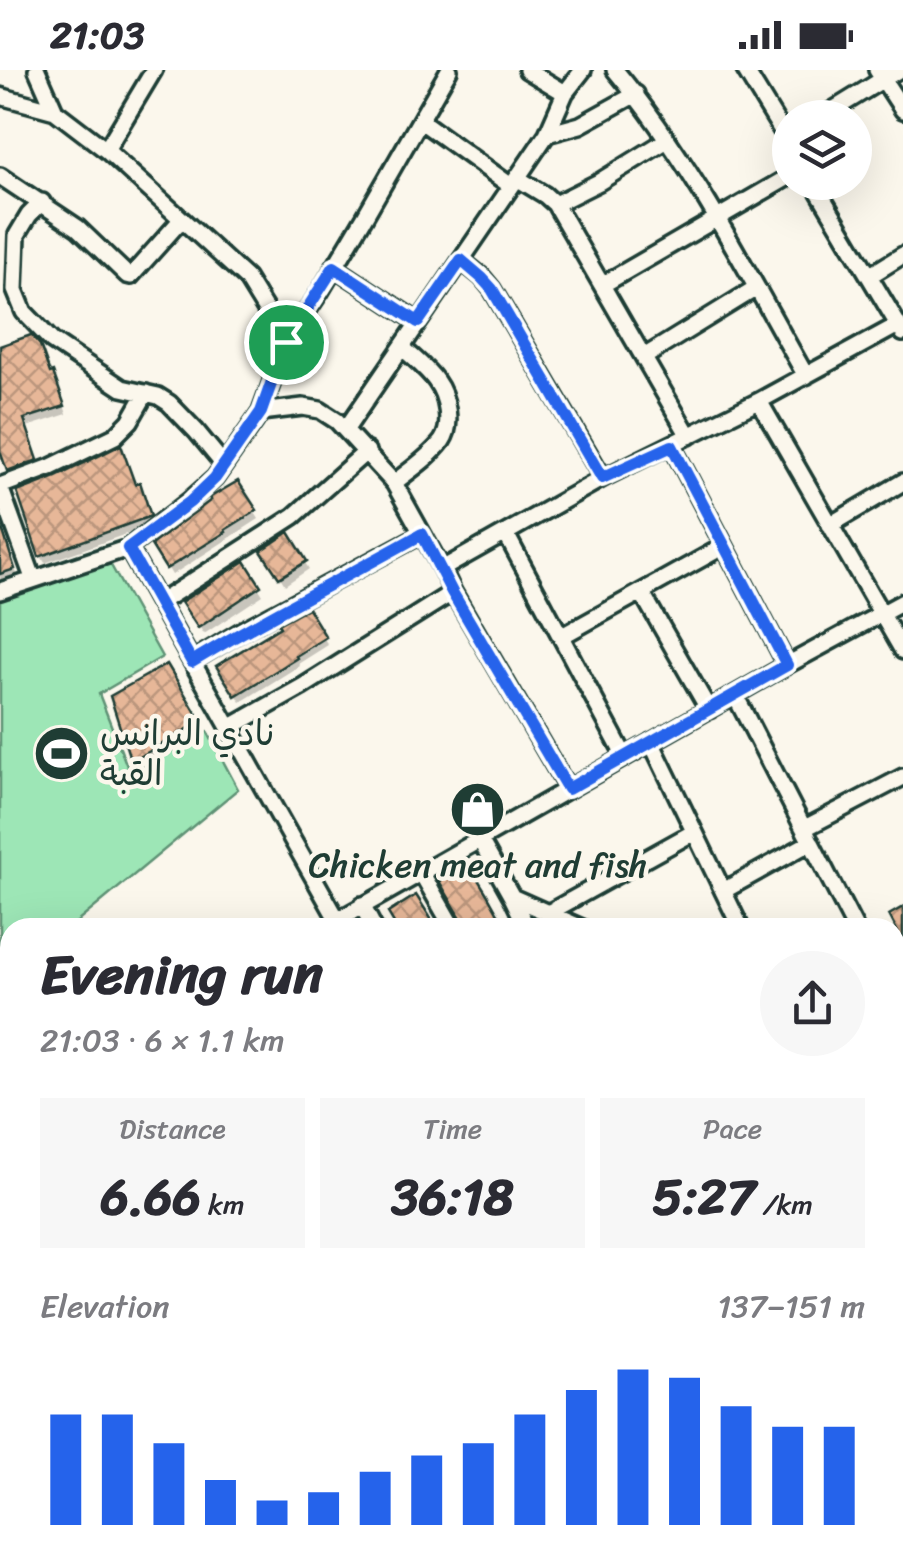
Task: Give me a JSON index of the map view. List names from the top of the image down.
{
  "places": {
    "sports": ["نادي البرانس القبة"],
    "shop": ["Chicken meat and fish"]
  },
  "page": {
    "status": "21:03",
    "heading": ["Evening run", "21:03 · 6 × 1.1 km"],
    "stats": [
      ["Distance", "6.66 km"],
      ["Time", "36:18"],
      ["Pace", "5:27 /km"]
    ],
    "chart": ["Elevation", "137–151 m"]
  }
}
